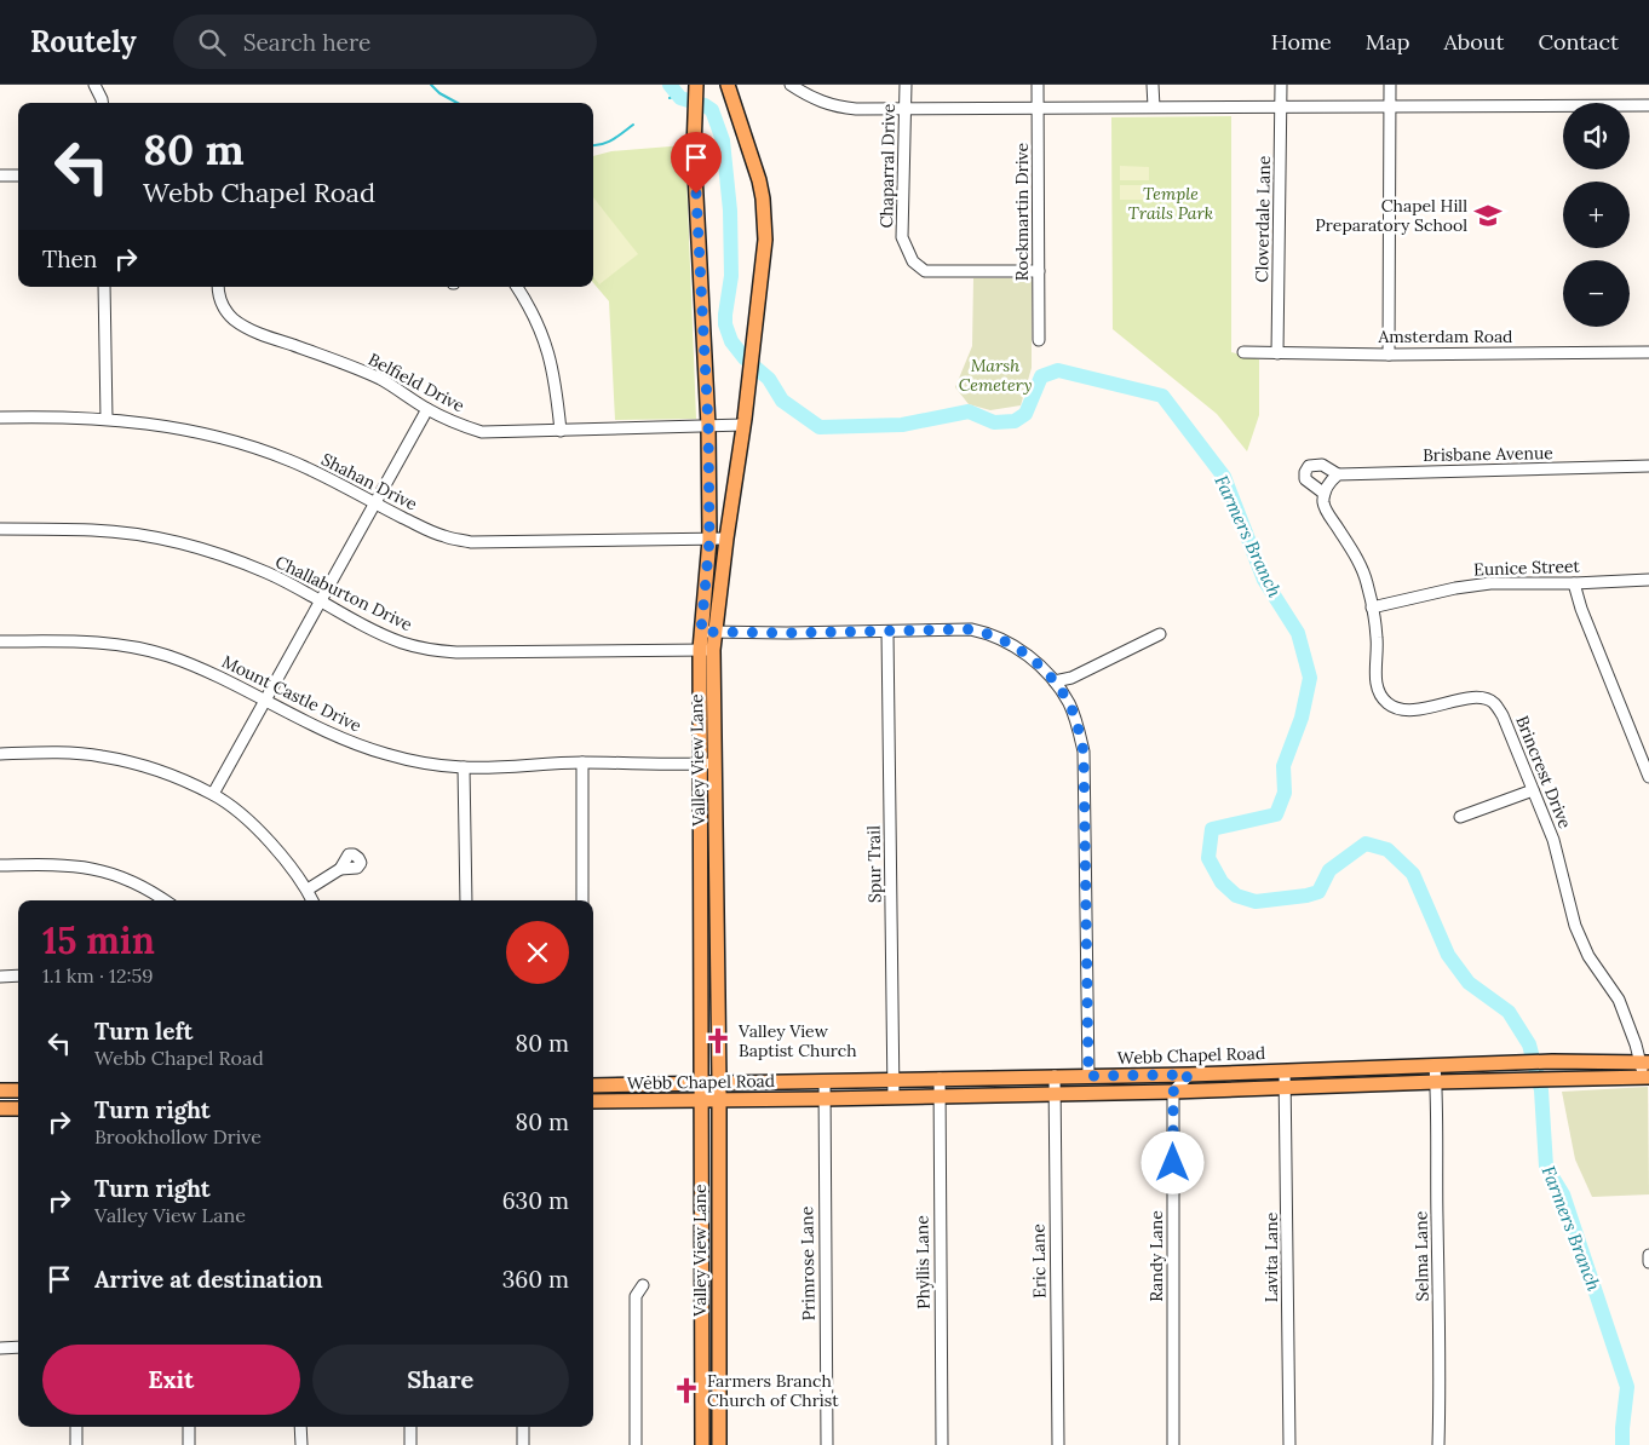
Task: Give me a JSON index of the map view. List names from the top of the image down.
{
  "streets": {
    "main road": ["Valley View Lane", "Webb Chapel Road"],
    "street": [
      "Chaparral Drive",
      "Rockmartin Drive",
      "Cloverdale Lane",
      "Amsterdam Road",
      "Belfield Drive",
      "Brisbane Avenue",
      "Shahan Drive",
      "Eunice Street",
      "Challaburton Drive",
      "Mount Castle Drive",
      "Brincrest Drive",
      "Spur Trail",
      "Randy Lane",
      "Selma Lane",
      "Lavita Lane",
      "Eric Lane",
      "Phyllis Lane",
      "Primrose Lane"
    ]
  },
  "crossings": [
    ["Chaparral Drive", "Rockmartin Drive"],
    ["Cloverdale Lane", "Amsterdam Road"],
    ["Belfield Drive", "Valley View Lane"],
    ["Brisbane Avenue", "Brincrest Drive"],
    ["Shahan Drive", "Valley View Lane"],
    ["Eunice Street", "Brincrest Drive"],
    ["Challaburton Drive", "Valley View Lane"],
    ["Mount Castle Drive", "Valley View Lane"],
    ["Valley View Lane", "Webb Chapel Road"],
    ["Brincrest Drive", "Webb Chapel Road"],
    ["Spur Trail", "Webb Chapel Road"],
    ["Webb Chapel Road", "Randy Lane"],
    ["Webb Chapel Road", "Selma Lane"],
    ["Webb Chapel Road", "Lavita Lane"],
    ["Webb Chapel Road", "Eric Lane"],
    ["Webb Chapel Road", "Phyllis Lane"],
    ["Webb Chapel Road", "Primrose Lane"]
  ],
  "water": ["Farmers Branch"],
  "parks": ["Temple Trails Park", "Marsh Cemetery"],
  "places": {
    "school or university": ["Chapel Hill Preparatory School"],
    "church": ["Valley View Baptist Church", "Farmers Branch Church of Christ"]
  },
  "page": {
    "header": "Routely",
    "search": "Search here",
    "nav": [
      "Home",
      "Map",
      "About",
      "Contact"
    ],
    "map_buttons": ["+", "−"],
    "turn": ["80 m", "Webb Chapel Road"],
    "then": "Then",
    "heading": ["15 min", "1.1 km · 12:59"],
    "list": [
      {
        "name": "Turn left",
        "note": "Webb Chapel Road",
        "value": "80 m"
      },
      {
        "name": "Turn right",
        "note": "Brookhollow Drive",
        "value": "80 m"
      },
      {
        "name": "Turn right",
        "note": "Valley View Lane",
        "value": "630 m"
      },
      {
        "name": "Arrive at destination",
        "value": "360 m"
      }
    ],
    "buttons": ["Exit", "Share"]
  }
}
